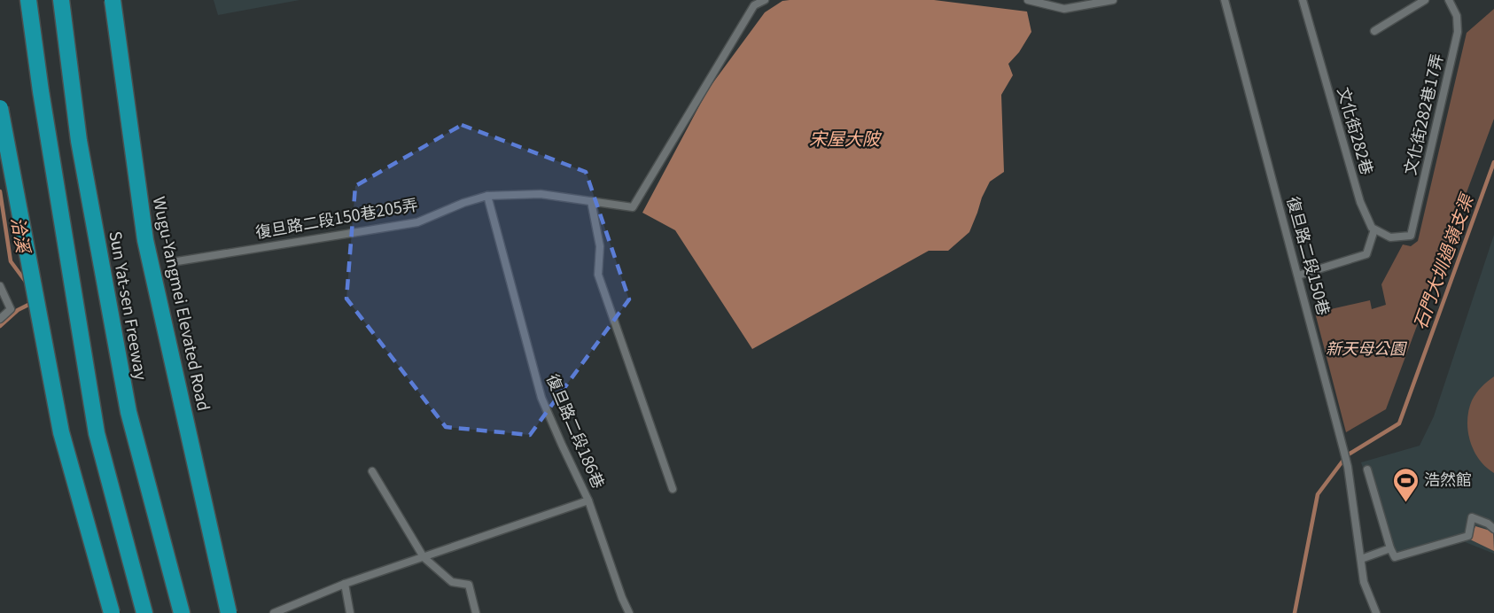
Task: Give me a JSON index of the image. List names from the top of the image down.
{
  "streets": {
    "highway": ["Wugu-Yangmei Elevated Road", "Sun Yat-sen Freeway"],
    "lane": [
      "文化街282巷17弄",
      "文化街282巷",
      "復旦路二段150巷205弄",
      "復旦路二段150巷",
      "復旦路二段186巷"
    ]
  },
  "crossings": [
    ["文化街282巷17弄", "文化街282巷"],
    ["復旦路二段150巷205弄", "復旦路二段186巷"]
  ],
  "water": ["宋屋大陂", "洽溪", "石門大圳過嶺支渠"],
  "parks": ["新天母公園"],
  "places": {
    "sports": ["浩然館"]
  }
}
